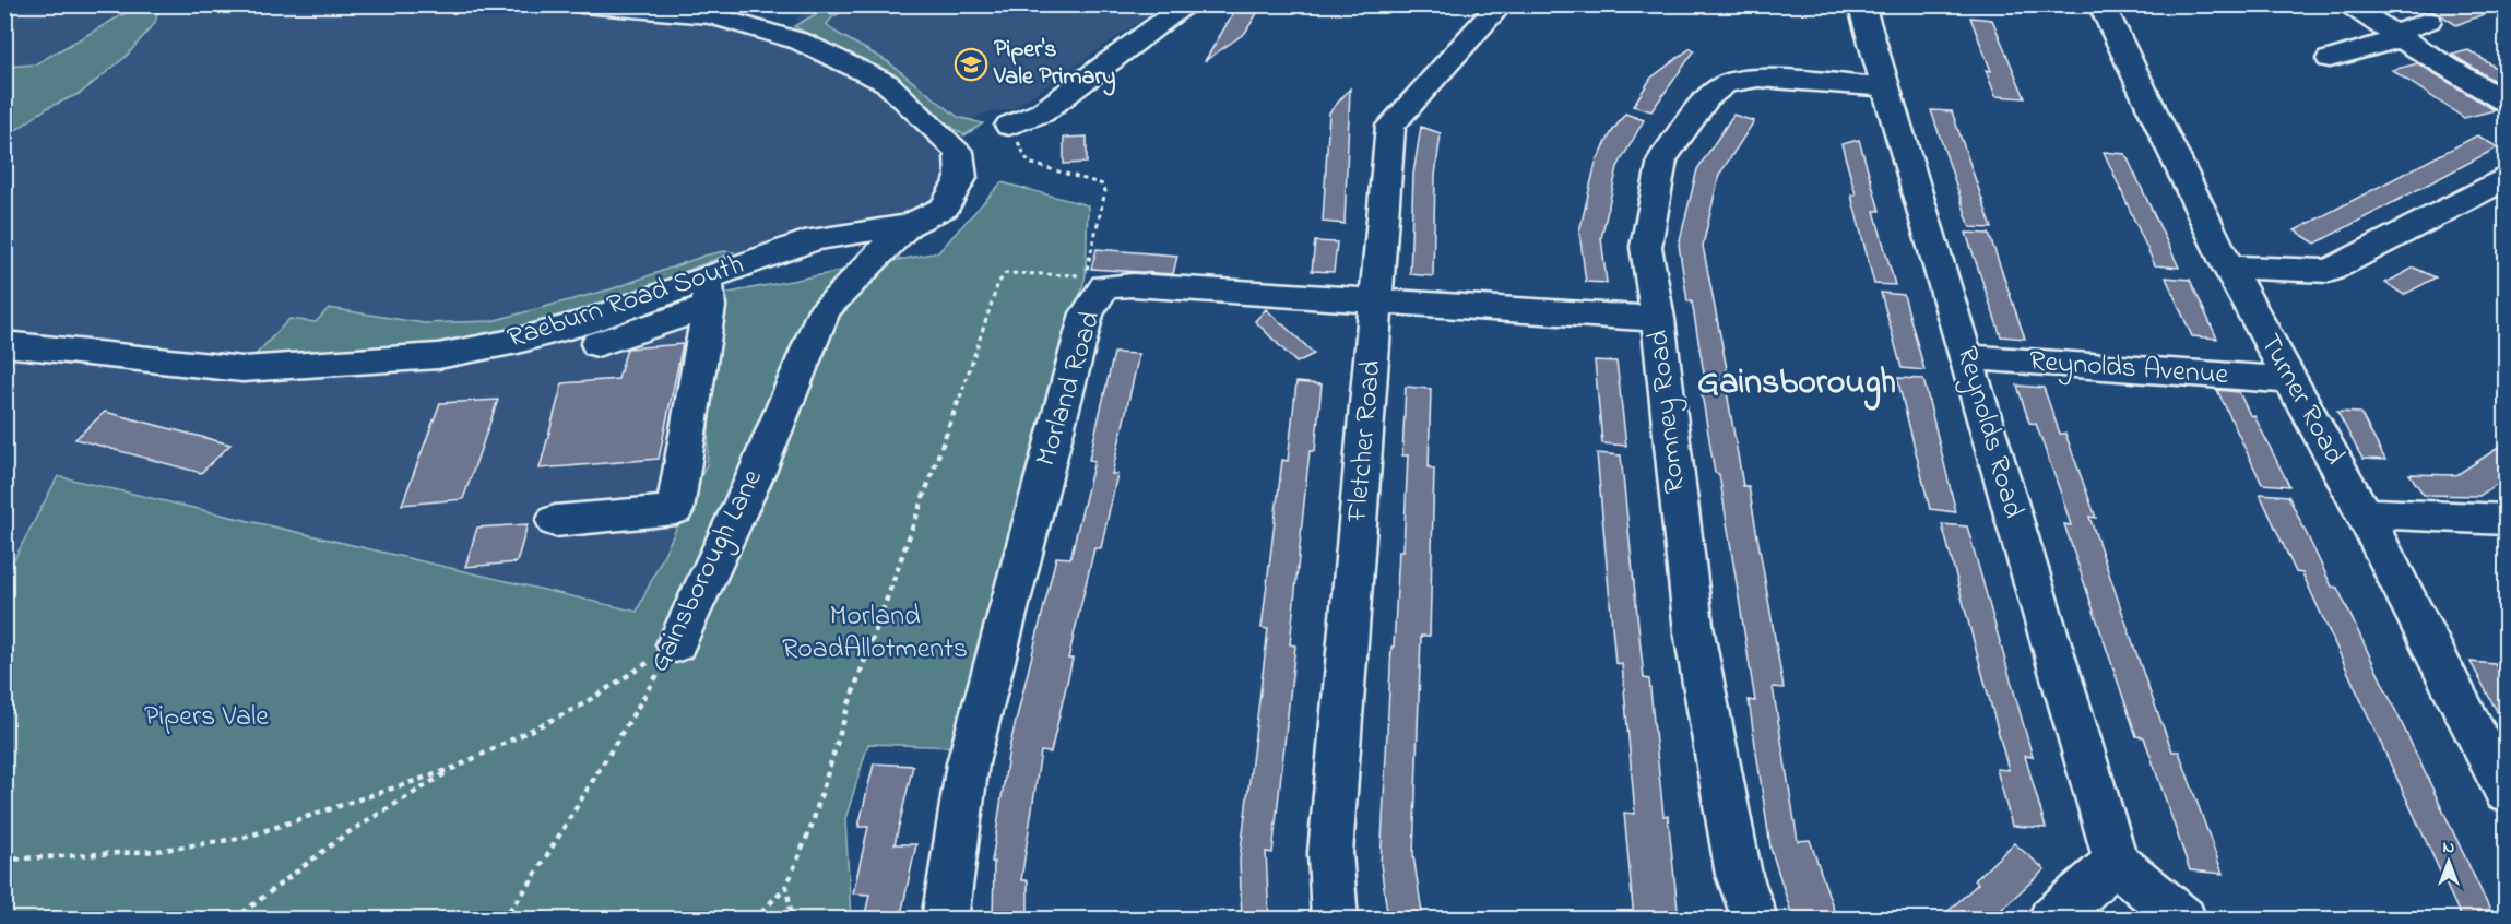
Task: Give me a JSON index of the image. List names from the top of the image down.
{
  "streets": {
    "street": [
      "Raeburn Road South",
      "Reynolds Avenue",
      "Morland Road",
      "Turner Road",
      "Romney Road",
      "Reynolds Road",
      "Fletcher Road",
      "Gainsborough Lane"
    ]
  },
  "crossings": [
    ["Raeburn Road South", "Gainsborough Lane"],
    ["Reynolds Avenue", "Turner Road"],
    ["Reynolds Avenue", "Reynolds Road"],
    ["Morland Road", "Romney Road"],
    ["Morland Road", "Fletcher Road"],
    ["Romney Road", "Reynolds Road"]
  ],
  "districts": ["Gainsborough"],
  "parks": ["Morland RoadAllotments", "Pipers Vale"],
  "places": {
    "school or university": ["Piper's Vale Primary"]
  },
  "north": "top"
}
